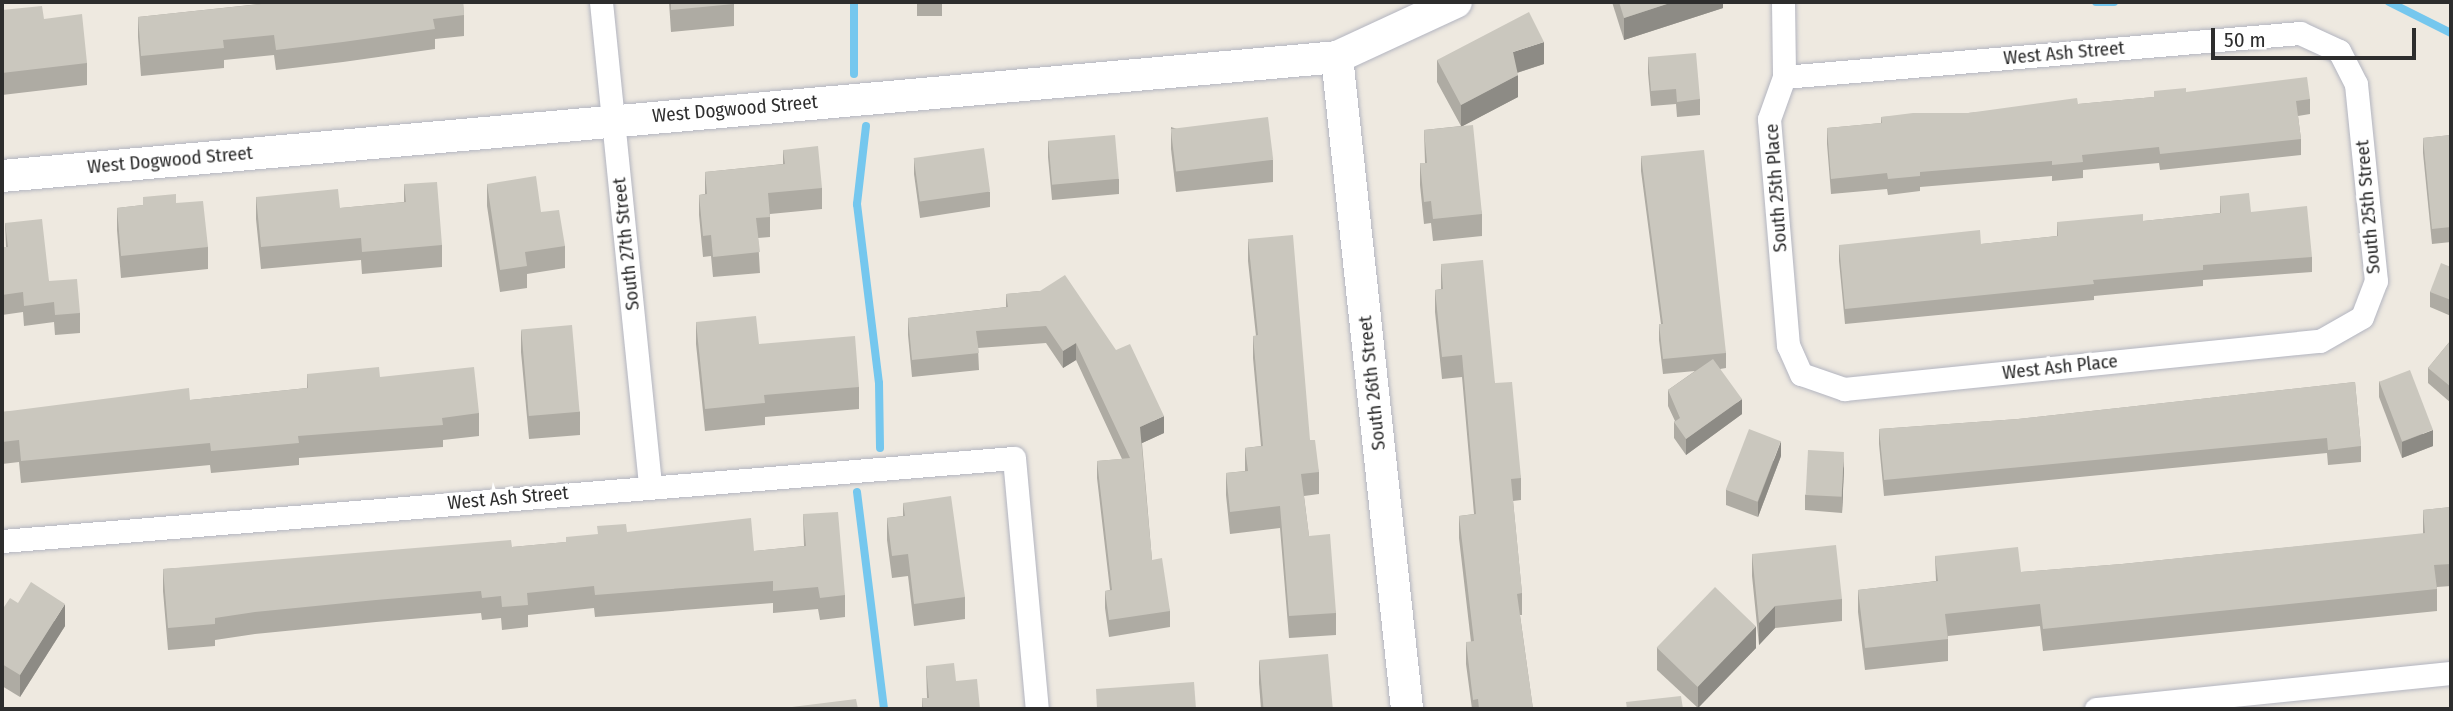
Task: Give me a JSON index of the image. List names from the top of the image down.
{
  "streets": {
    "street": [
      "West Ash Street",
      "West Dogwood Street",
      "South 25th Place",
      "South 25th Street",
      "South 27th Street",
      "West Ash Place",
      "South 26th Street"
    ]
  },
  "crossings": [
    ["West Ash Street", "South 25th Place"],
    ["West Ash Street", "South 25th Street"],
    ["West Ash Street", "South 27th Street"],
    ["West Dogwood Street", "South 27th Street"],
    ["West Dogwood Street", "South 26th Street"],
    ["South 25th Place", "West Ash Place"],
    ["South 25th Street", "West Ash Place"]
  ],
  "scale_bar": "50 m"
}
